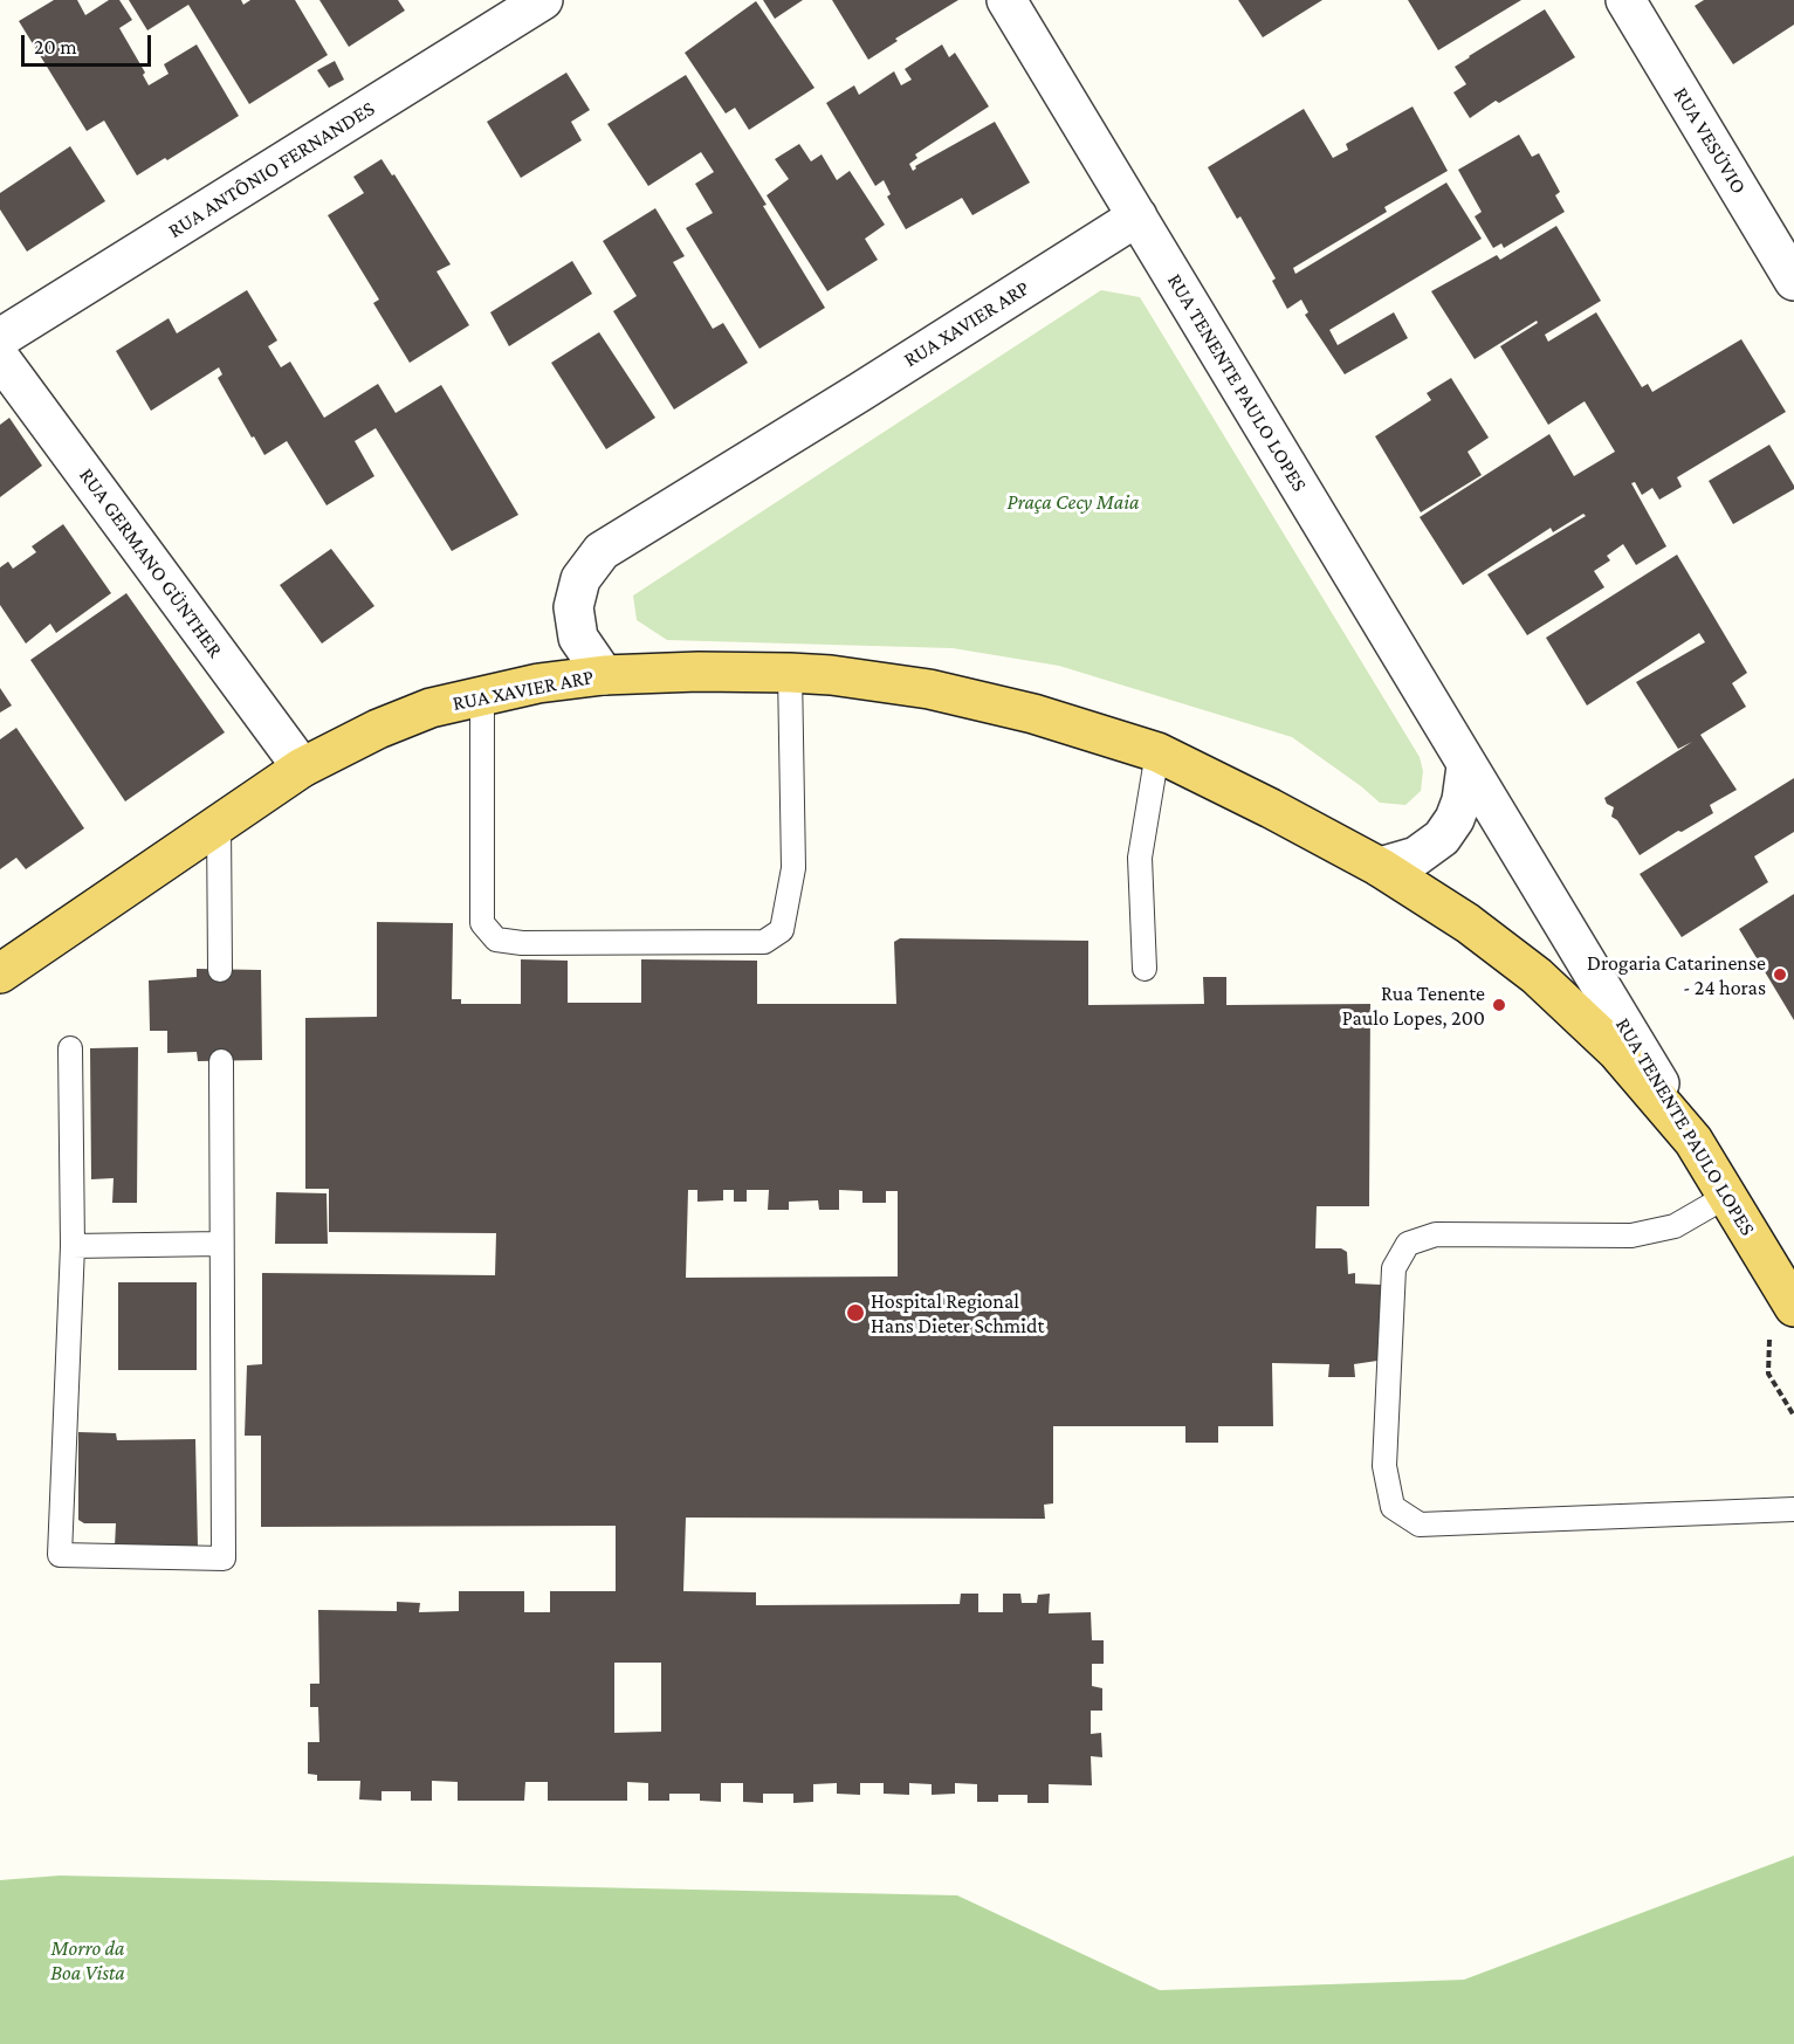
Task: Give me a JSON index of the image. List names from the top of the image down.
{
  "streets": {
    "main road": ["RUA XAVIER ARP", "RUA TENENTE PAULO LOPES"],
    "street": ["RUA VESÚVIO", "RUA ANTÔNIO FERNANDES", "RUA GERMANO GÜNTHER"]
  },
  "crossings": [
    ["RUA XAVIER ARP", "RUA TENENTE PAULO LOPES"],
    ["RUA XAVIER ARP", "RUA GERMANO GÜNTHER"]
  ],
  "parks": ["Praça Cecy Maia", "Morro da Boa Vista"],
  "places": ["Drogaria Catarinense - 24 horas", "Rua Tenente Paulo Lopes, 200", "Hospital Regional Hans Dieter Schmidt"],
  "scale_bar": "20 m"
}
